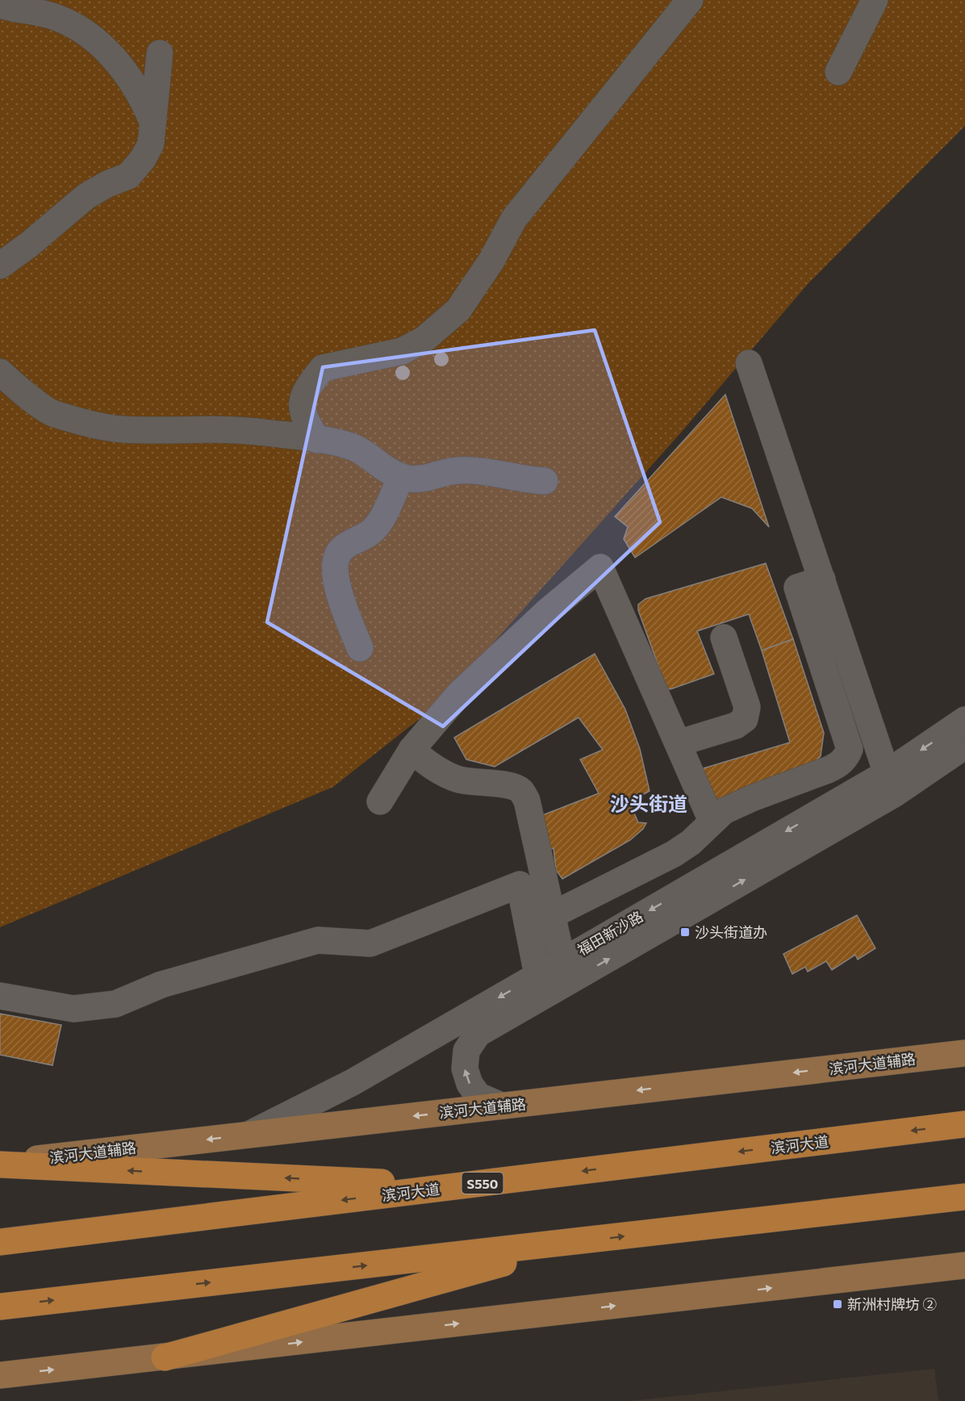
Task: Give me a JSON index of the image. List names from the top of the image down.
{
  "streets": {
    "highway": ["滨河大道", "S550"],
    "main road": ["滨河大道辅路"],
    "street": ["福田新沙路"]
  },
  "crossings": [
    ["福田新沙路", "滨河大道辅路"]
  ],
  "districts": ["沙头街道"],
  "places": {
    "transit": ["沙头街道办", "新洲村牌坊 ②"]
  }
}
